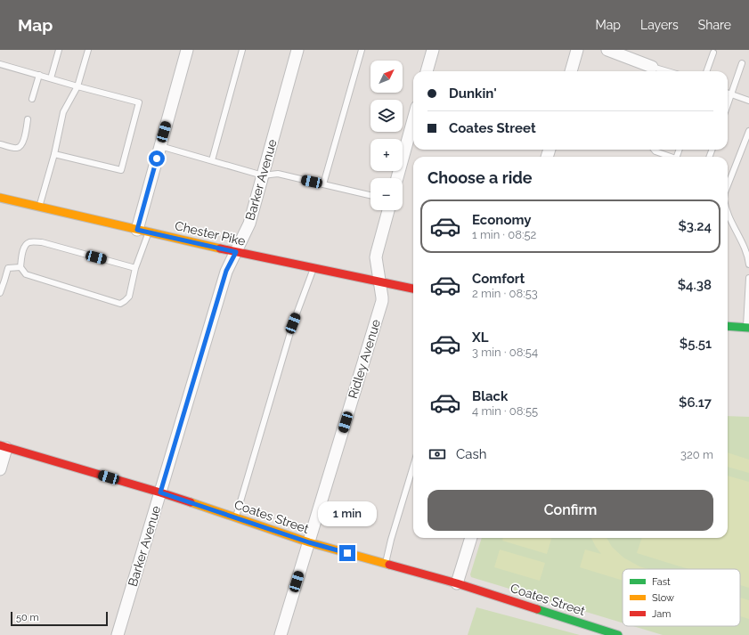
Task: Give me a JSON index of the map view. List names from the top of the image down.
{
  "streets": {
    "street": [
      "Barker Avenue",
      "Chester Pike",
      "Ridley Avenue",
      "Coates Street"
    ]
  },
  "crossings": [
    ["Barker Avenue", "Chester Pike"],
    ["Barker Avenue", "Coates Street"],
    ["Chester Pike", "Ridley Avenue"],
    ["Ridley Avenue", "Coates Street"]
  ],
  "legend": ["Fast", "Slow", "Jam"],
  "scale_bar": "50 m",
  "north": "top right",
  "page": {
    "header": "Map",
    "nav": ["Map", "Layers", "Share"],
    "map_buttons": ["+", "−"],
    "banner": ["Dunkin'", "Coates Street"],
    "heading": "Choose a ride",
    "list": [
      {
        "name": "Economy",
        "note": "1 min · 08:52",
        "value": "$3.24"
      },
      {
        "name": "Comfort",
        "note": "2 min · 08:53",
        "value": "$4.38"
      },
      {
        "name": "XL",
        "note": "3 min · 08:54",
        "value": "$5.51"
      },
      {
        "name": "Black",
        "note": "4 min · 08:55",
        "value": "$6.17"
      }
    ],
    "pay": ["Cash", "320 m"],
    "buttons": "Confirm",
    "bubble": "1 min",
    "scale": "50 m"
  }
}
